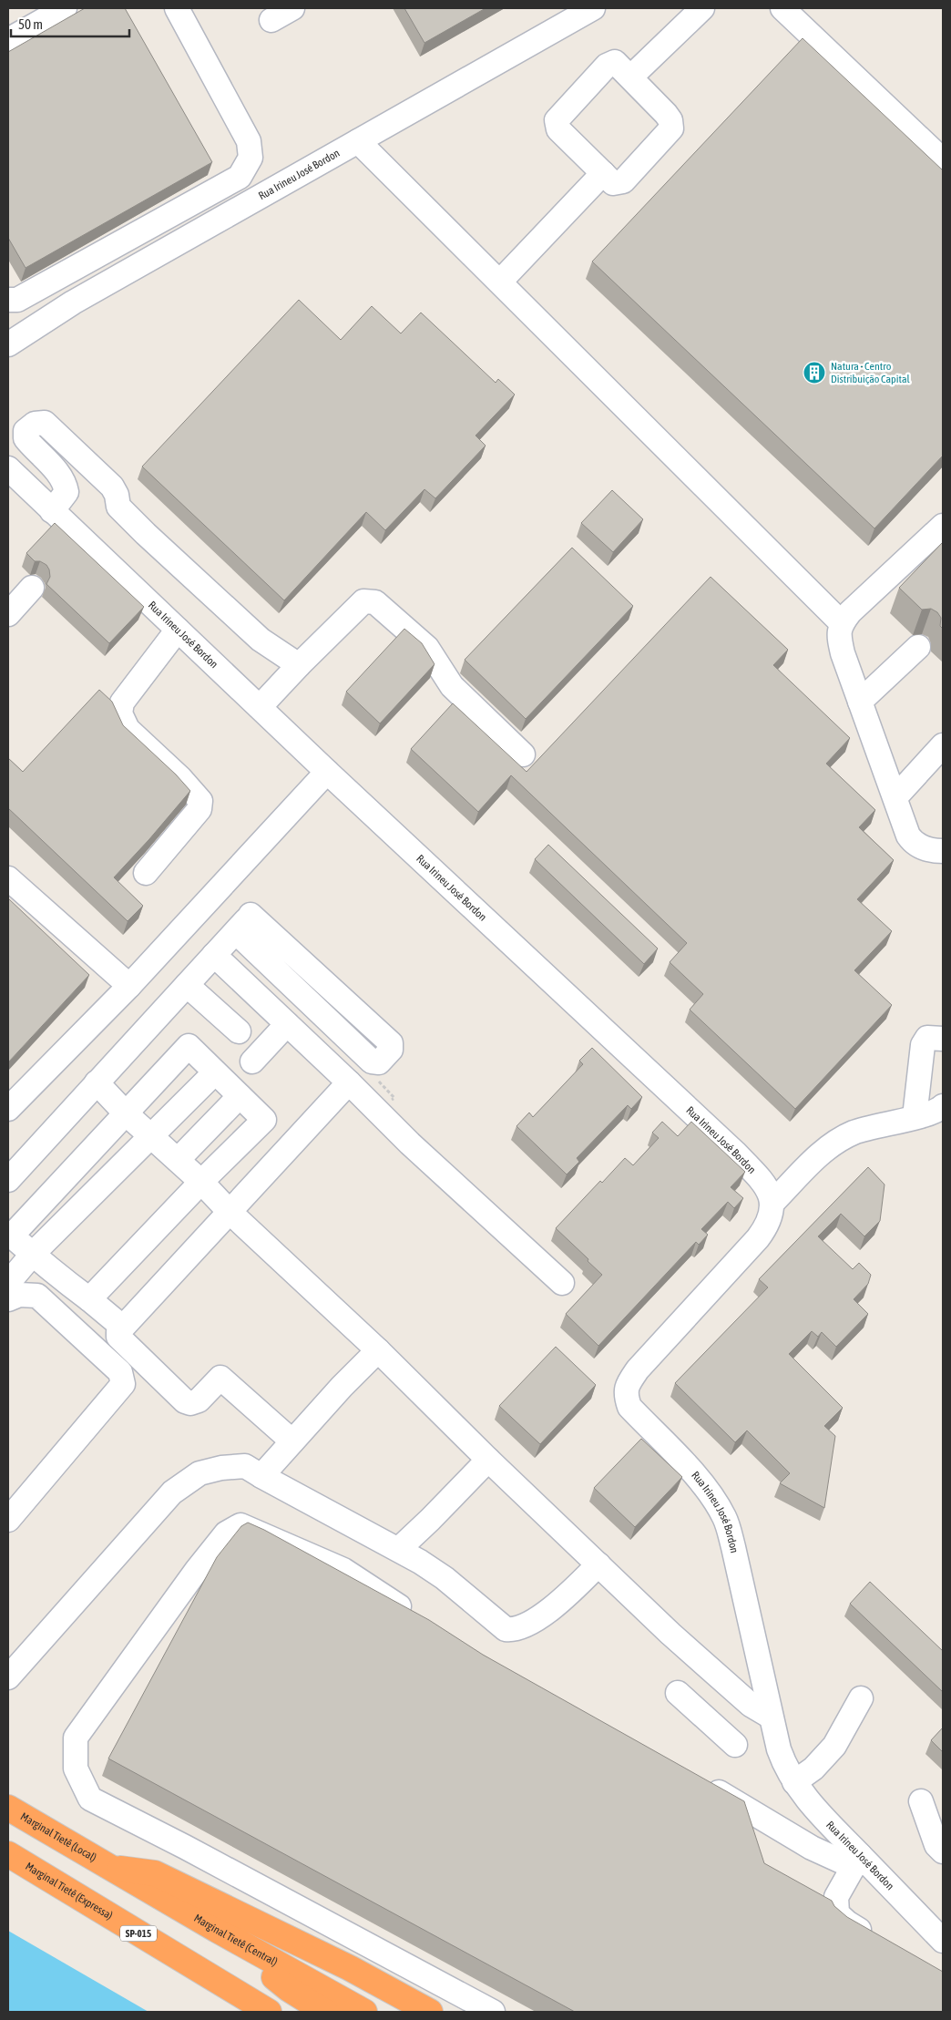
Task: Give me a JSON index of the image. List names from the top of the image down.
{
  "streets": {
    "highway": [
      "Marginal Tietê (Local)",
      "Marginal Tietê (Expressa)",
      "SP-015",
      "Marginal Tietê (Central)"
    ],
    "street": ["Rua Irineu José Bordon"]
  },
  "crossings": [
    ["Marginal Tietê (Local)", "Marginal Tietê (Central)"]
  ],
  "places": {
    "building": ["Natura - Centro Distribuição Capital"]
  },
  "scale_bar": "50 m"
}
